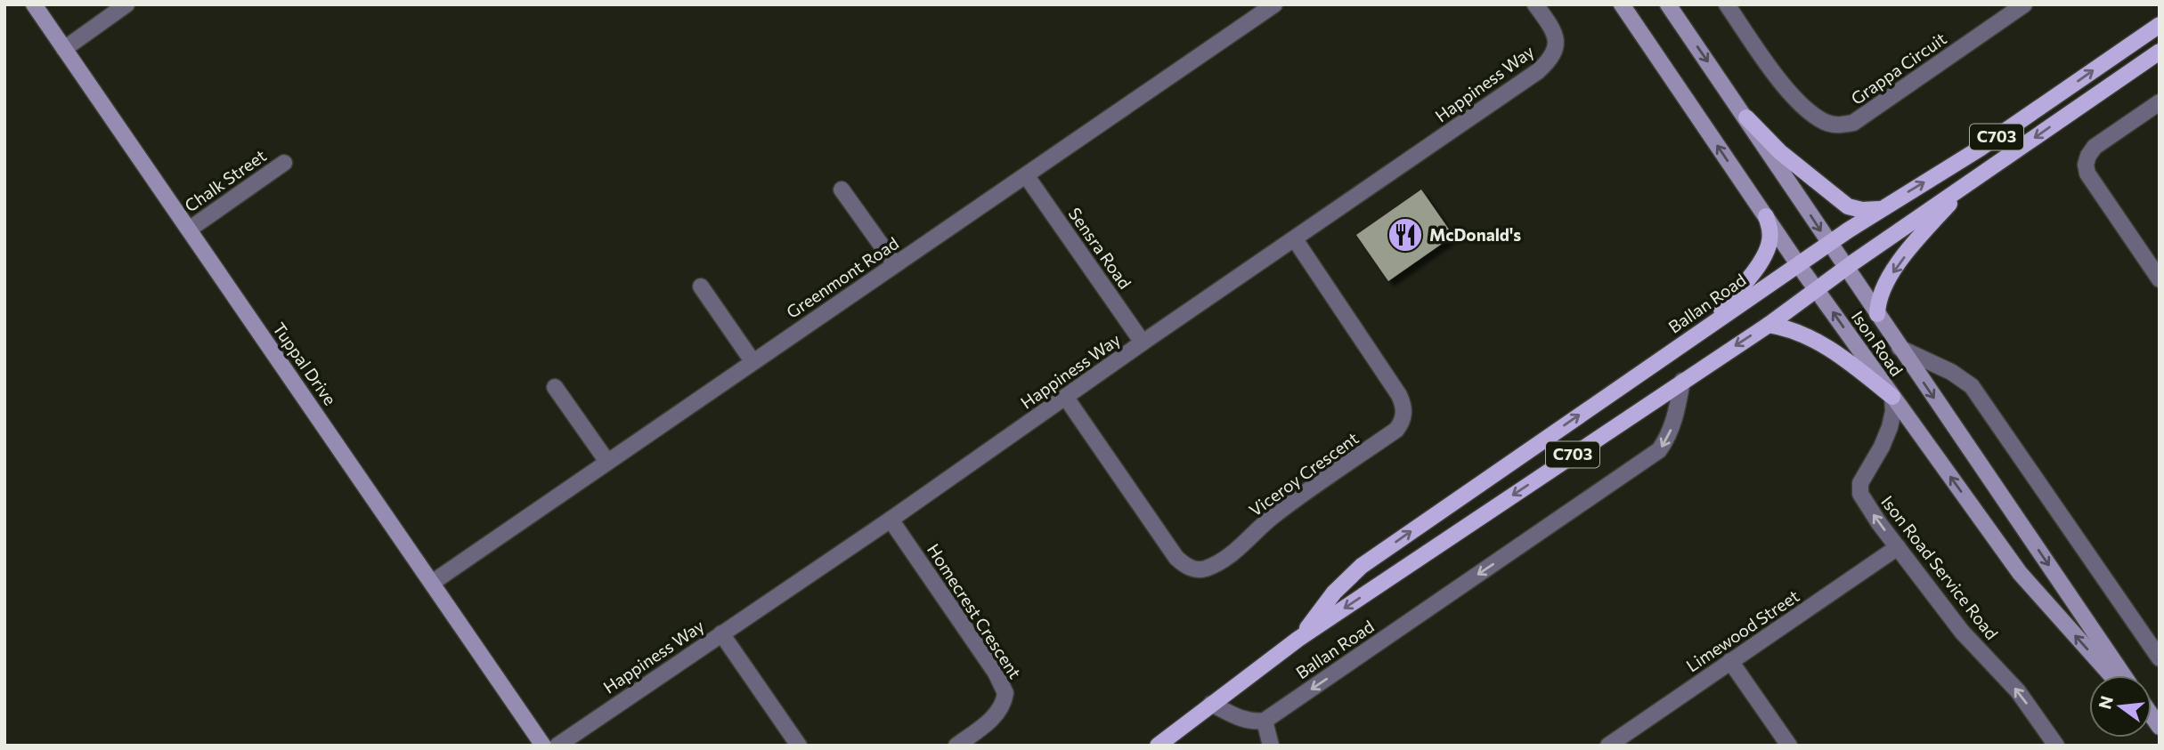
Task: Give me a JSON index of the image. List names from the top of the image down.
{
  "streets": {
    "main road": [
      "C703",
      "Ballan Road",
      "Ison Road",
      "Tuppal Drive"
    ],
    "street": [
      "Grappa Circuit",
      "Happiness Way",
      "Chalk Street",
      "Sensra Road",
      "Greenmont Road",
      "Viceroy Crescent",
      "Ison Road Service Road",
      "Homecrest Crescent",
      "Limewood Street"
    ]
  },
  "crossings": [
    ["Happiness Way", "Sensra Road"],
    ["Happiness Way", "Viceroy Crescent"],
    ["Happiness Way", "Homecrest Crescent"],
    ["Chalk Street", "Tuppal Drive"],
    ["Sensra Road", "Greenmont Road"],
    ["Greenmont Road", "Tuppal Drive"],
    ["Ballan Road", "Ison Road"],
    ["Ison Road", "Ison Road Service Road"],
    ["Ison Road Service Road", "Limewood Street"]
  ],
  "places": {
    "restaurant": ["McDonald's"]
  },
  "north": "left"
}
